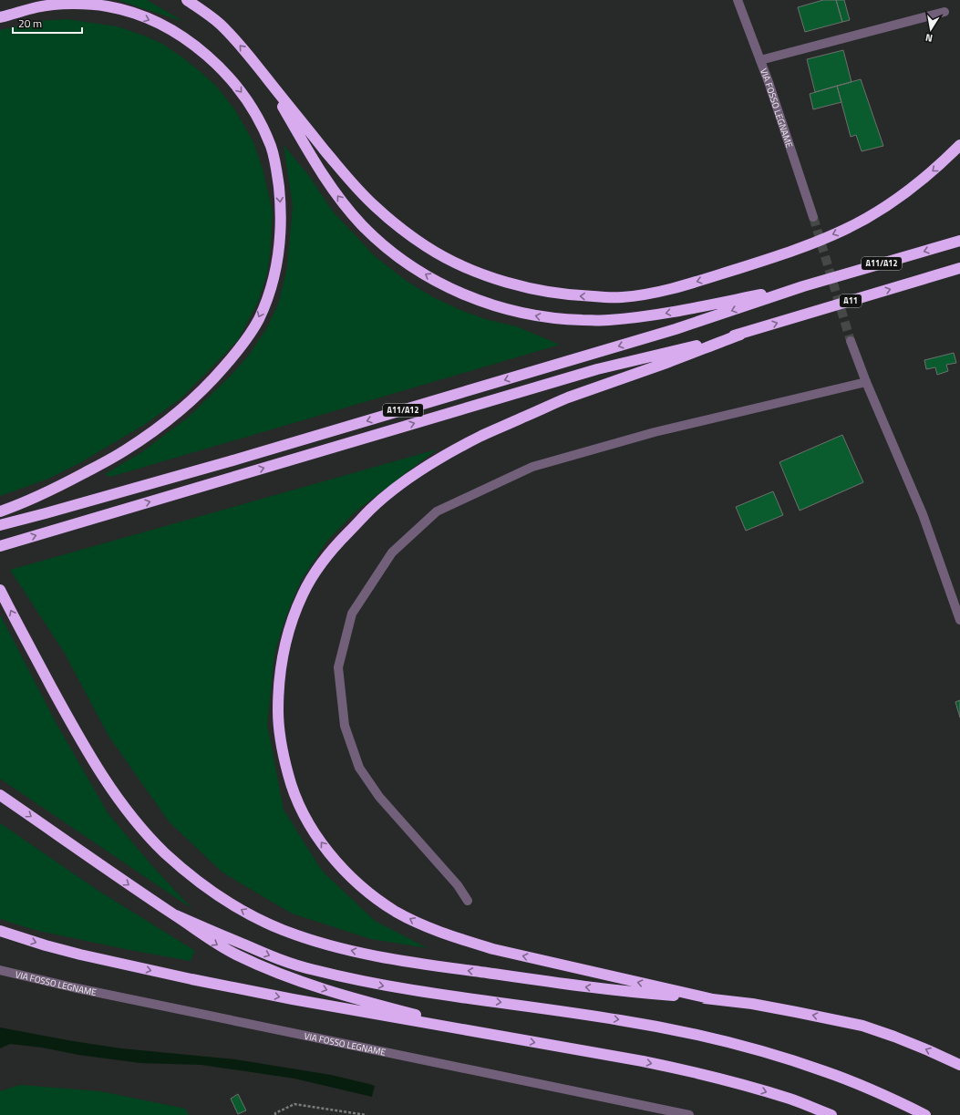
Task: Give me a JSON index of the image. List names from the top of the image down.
{
  "streets": {
    "highway": ["A11/A12", "A11"],
    "street": ["VIA FOSSO LEGNAME"]
  },
  "crossings": [
    ["A11/A12", "A11"]
  ],
  "scale_bar": "20 m",
  "north": "bottom"
}
